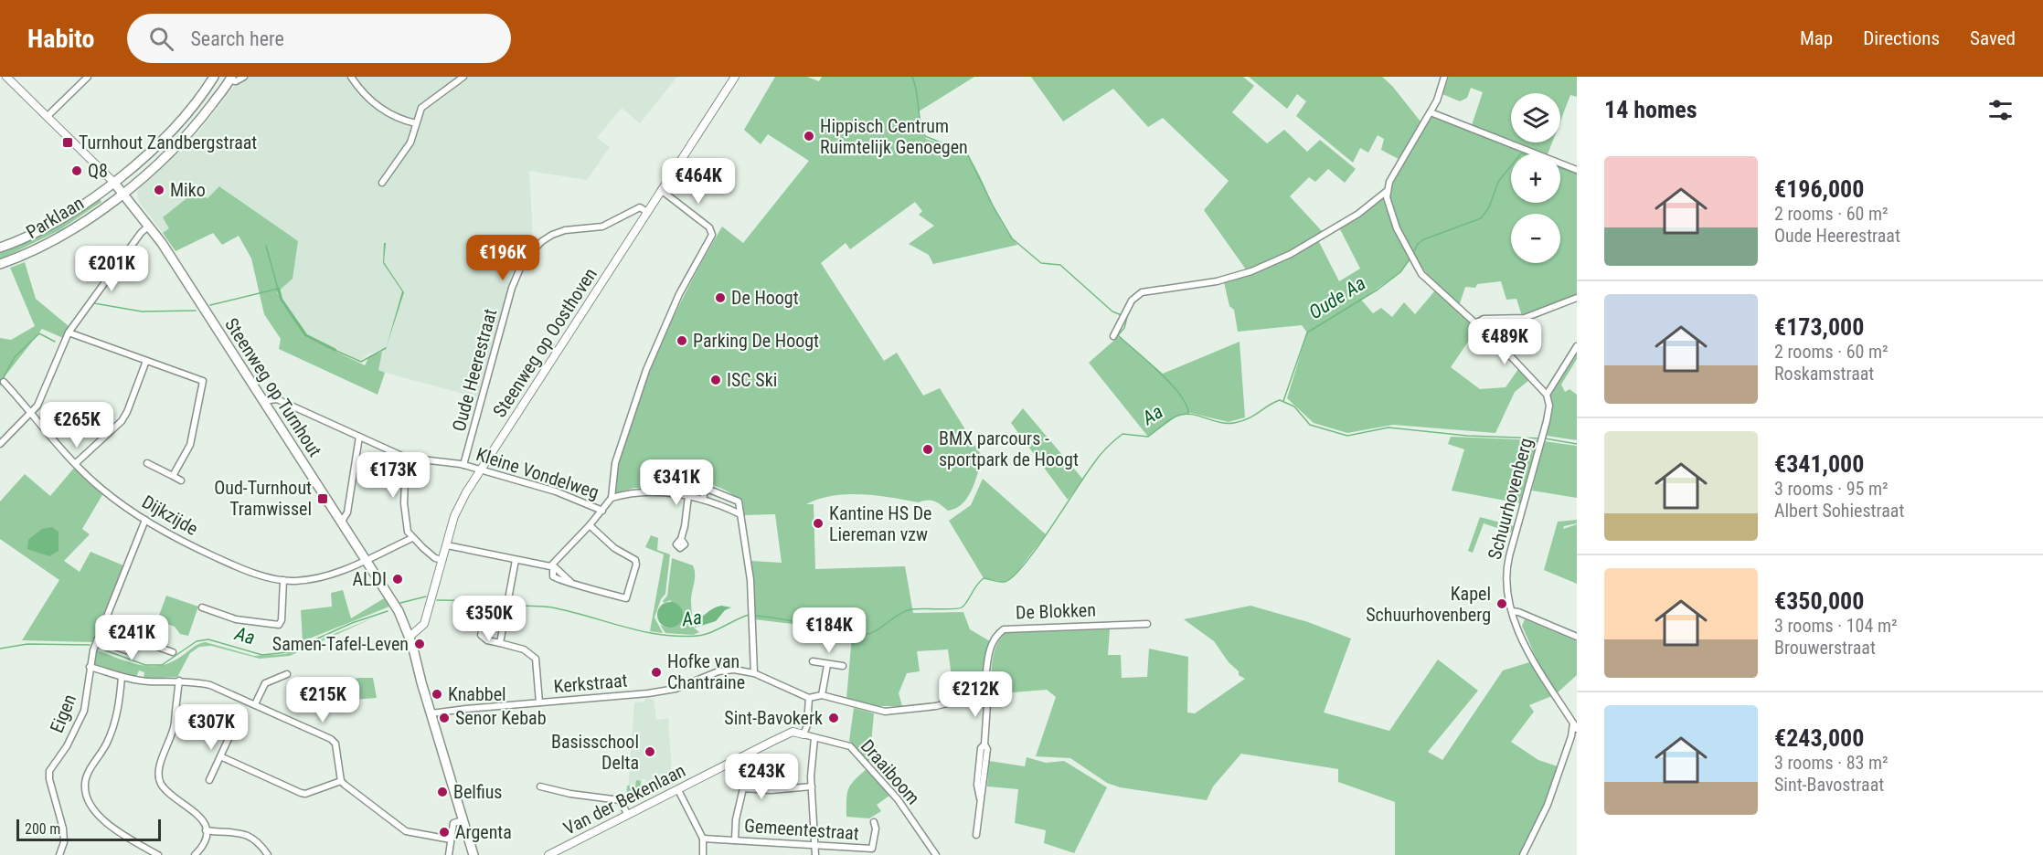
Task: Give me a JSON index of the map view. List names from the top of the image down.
{
  "streets": {
    "main road": ["Parklaan", "Steenweg op Turnhout"],
    "street": [
      "Steenweg op Oosthoven",
      "Oude Heerestraat",
      "Kleine Vondelweg",
      "Schuurhovenberg",
      "Dijkzijde",
      "De Blokken",
      "Kerkstraat",
      "Eigen",
      "Draaiboom",
      "Van der Bekenlaan",
      "Gemeentestraat"
    ]
  },
  "crossings": [
    ["Parklaan", "Steenweg op Turnhout"],
    ["Steenweg op Oosthoven", "Oude Heerestraat"],
    ["Steenweg op Oosthoven", "Steenweg op Turnhout"],
    ["Steenweg op Oosthoven", "Kleine Vondelweg"],
    ["Oude Heerestraat", "Kleine Vondelweg"],
    ["Steenweg op Turnhout", "Kleine Vondelweg"],
    ["Steenweg op Turnhout", "Dijkzijde"],
    ["Steenweg op Turnhout", "Kerkstraat"],
    ["Dijkzijde", "Eigen"],
    ["Draaiboom", "Van der Bekenlaan"]
  ],
  "water": ["Oude Aa", "Aa"],
  "places": {
    "other": [
      "Hippisch Centrum Ruimtelijk Genoegen",
      "Q8",
      "Miko",
      "De Hoogt",
      "Parking De Hoogt",
      "ISC Ski",
      "BMX parcours - sportpark de Hoogt",
      "Kantine HS De Liereman vzw",
      "ALDI",
      "Kapel Schuurhovenberg",
      "Samen-Tafel-Leven",
      "Hofke van Chantraine",
      "Knabbel",
      "Senor Kebab",
      "Sint-Bavokerk",
      "Basisschool Delta",
      "Belfius",
      "Argenta"
    ],
    "transit": ["Turnhout Zandbergstraat", "Oud-Turnhout Tramwissel"]
  },
  "scale_bar": "200 m",
  "page": {
    "header": "Habito",
    "search": "Search here",
    "nav": ["Map", "Directions", "Saved"],
    "heading": "14 homes",
    "map_buttons": ["+", "−"],
    "list": [
      {
        "name": "€196,000",
        "note": "2 rooms · 60 m² · Oude Heerestraat"
      },
      {
        "name": "€173,000",
        "note": "2 rooms · 60 m² · Roskamstraat"
      },
      {
        "name": "€341,000",
        "note": "3 rooms · 95 m² · Albert Sohiestraat"
      },
      {
        "name": "€350,000",
        "note": "3 rooms · 104 m² · Brouwerstraat"
      },
      {
        "name": "€243,000",
        "note": "3 rooms · 83 m² · Sint-Bavostraat"
      }
    ],
    "price": [
      "€464K",
      "€196K",
      "€201K",
      "€489K",
      "€265K",
      "€173K",
      "€341K",
      "€350K",
      "€184K",
      "€241K",
      "€212K",
      "€215K",
      "€307K",
      "€243K"
    ],
    "scale": "200 m"
  }
}
